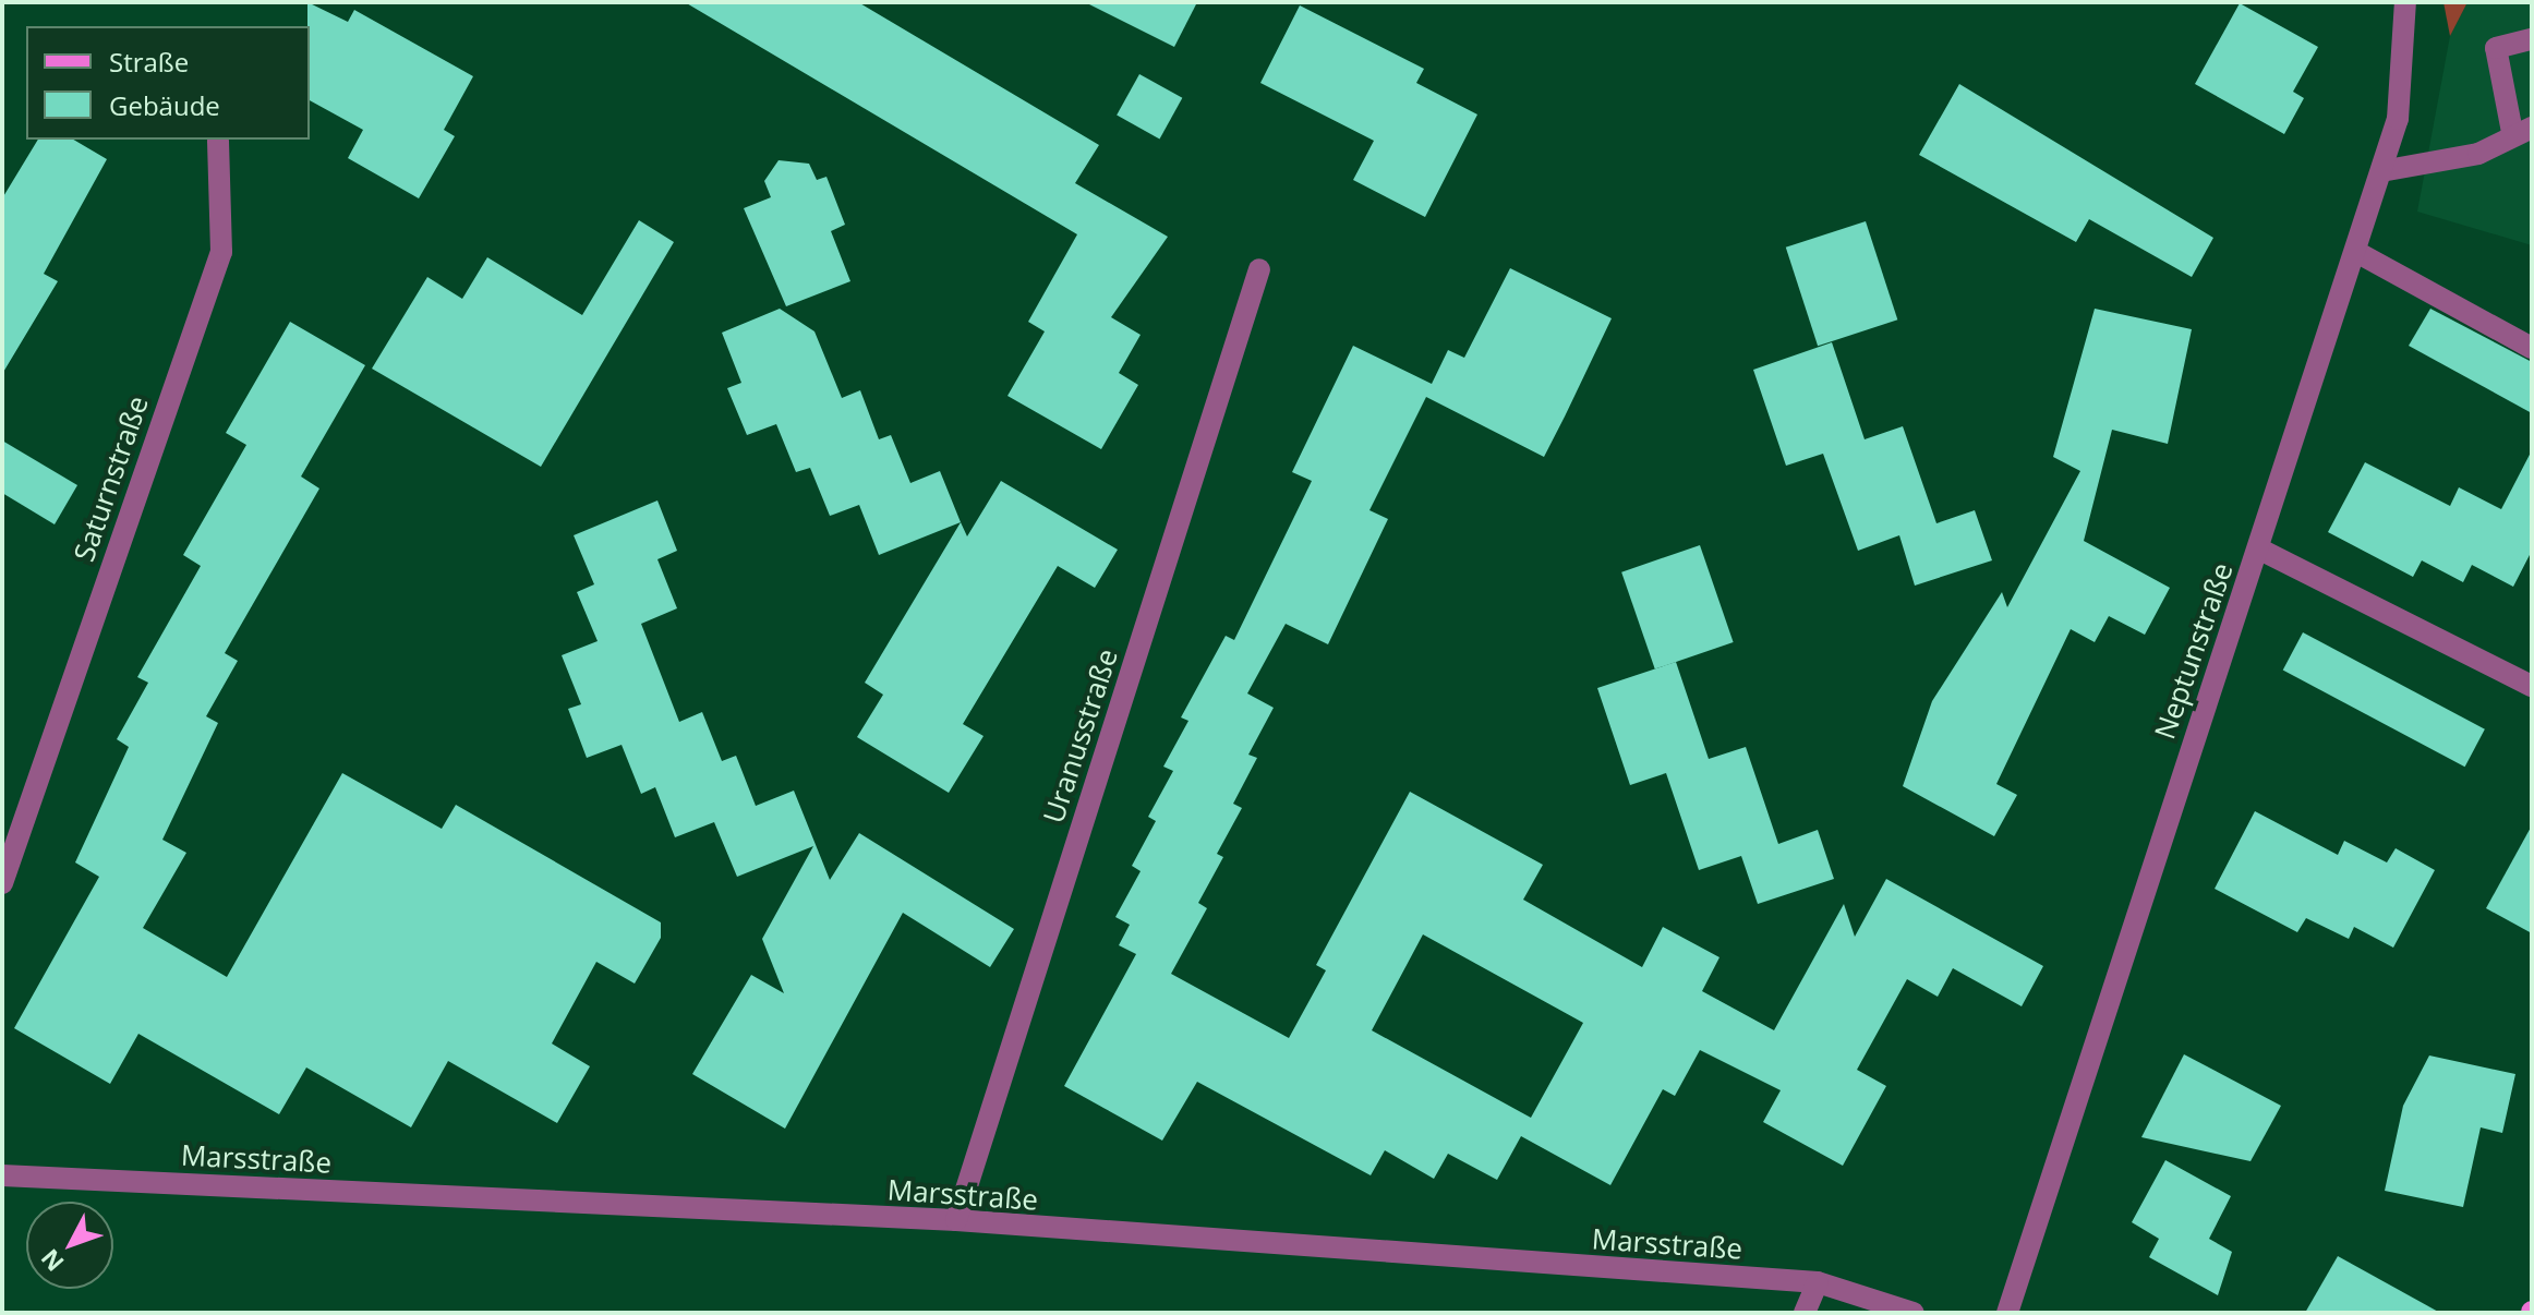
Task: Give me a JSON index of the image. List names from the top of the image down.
{
  "streets": {
    "street": [
      "Saturnstraße",
      "Neptunstraße",
      "Uranusstraße",
      "Marsstraße"
    ]
  },
  "crossings": [
    ["Uranusstraße", "Marsstraße"]
  ],
  "legend": ["Straße", "Gebäude"],
  "north": "bottom left"
}
